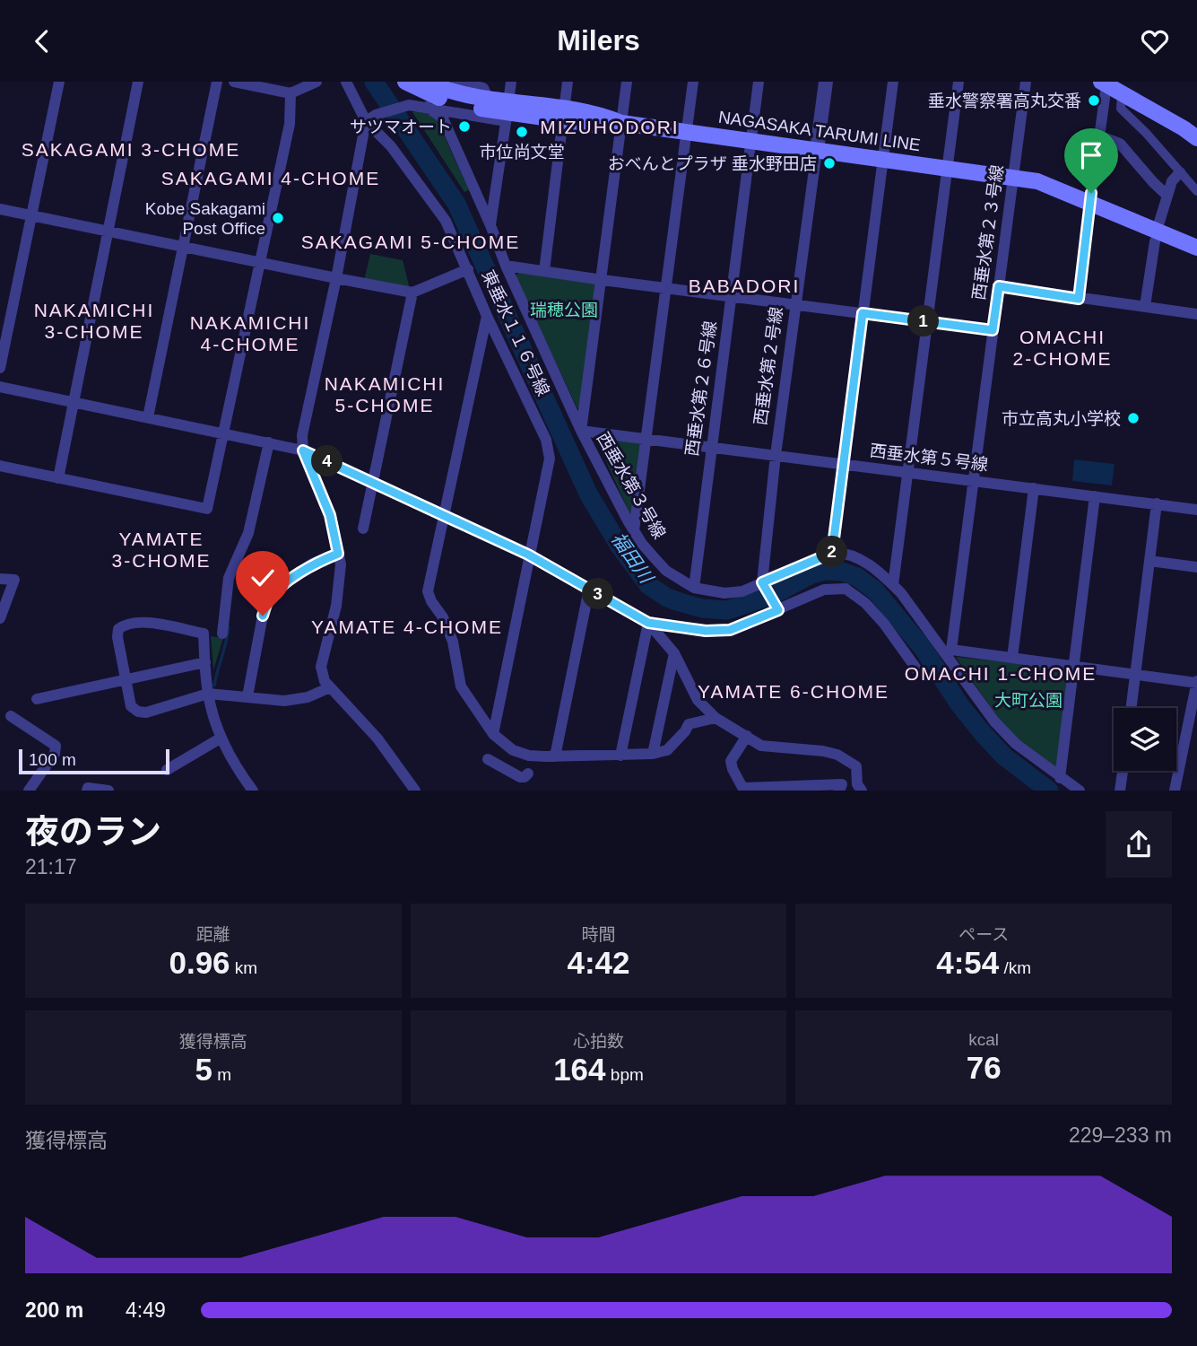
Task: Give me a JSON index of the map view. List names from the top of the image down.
{
  "streets": {
    "main road": ["NAGASAKA TARUMI LINE"],
    "street": [
      "西垂水第２３号線",
      "東垂水１１６号線",
      "西垂水第２号線",
      "西垂水第２６号線",
      "西垂水第５号線",
      "西垂水第３号線"
    ]
  },
  "crossings": [
    ["NAGASAKA TARUMI LINE", "西垂水第２３号線"],
    ["NAGASAKA TARUMI LINE", "西垂水第２号線"],
    ["NAGASAKA TARUMI LINE", "西垂水第２６号線"],
    ["西垂水第２３号線", "西垂水第５号線"],
    ["西垂水第２号線", "西垂水第５号線"],
    ["西垂水第２号線", "西垂水第３号線"],
    ["西垂水第２６号線", "西垂水第５号線"],
    ["西垂水第２６号線", "西垂水第３号線"],
    ["西垂水第５号線", "西垂水第３号線"]
  ],
  "districts": [
    "MIZUHODORI",
    "SAKAGAMI 3-CHOME",
    "SAKAGAMI 4-CHOME",
    "SAKAGAMI 5-CHOME",
    "BABADORI",
    "NAKAMICHI 3-CHOME",
    "NAKAMICHI 4-CHOME",
    "OMACHI 2-CHOME",
    "NAKAMICHI 5-CHOME",
    "YAMATE 3-CHOME",
    "YAMATE 4-CHOME",
    "OMACHI 1-CHOME",
    "YAMATE 6-CHOME"
  ],
  "water": ["福田川"],
  "parks": ["瑞穂公園", "大町公園"],
  "places": [
    "垂水警察署高丸交番",
    "サツマオート",
    "市位尚文堂",
    "おべんとプラザ 垂水野田店",
    "Kobe Sakagami Post Office",
    "市立高丸小学校"
  ],
  "scale_bar": "100 m",
  "page": {
    "header": "Milers",
    "pins": [
      "1",
      "4",
      "2",
      "3"
    ],
    "scale": "100 m",
    "heading": ["夜のラン", "21:17"],
    "stats": [
      ["距離", "0.96 km"],
      ["時間", "4:42"],
      ["ペース", "4:54 /km"],
      ["獲得標高", "5 m"],
      ["心拍数", "164 bpm"],
      ["kcal", "76"]
    ],
    "chart": ["獲得標高", "229–233 m"],
    "list": [
      {
        "name": "200 m",
        "note": "4:49"
      }
    ]
  }
}
